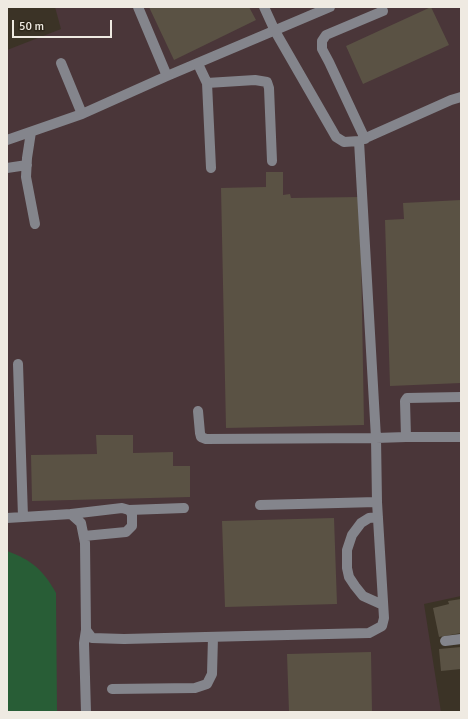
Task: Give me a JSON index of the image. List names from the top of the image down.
{
  "scale_bar": "50 m"
}
